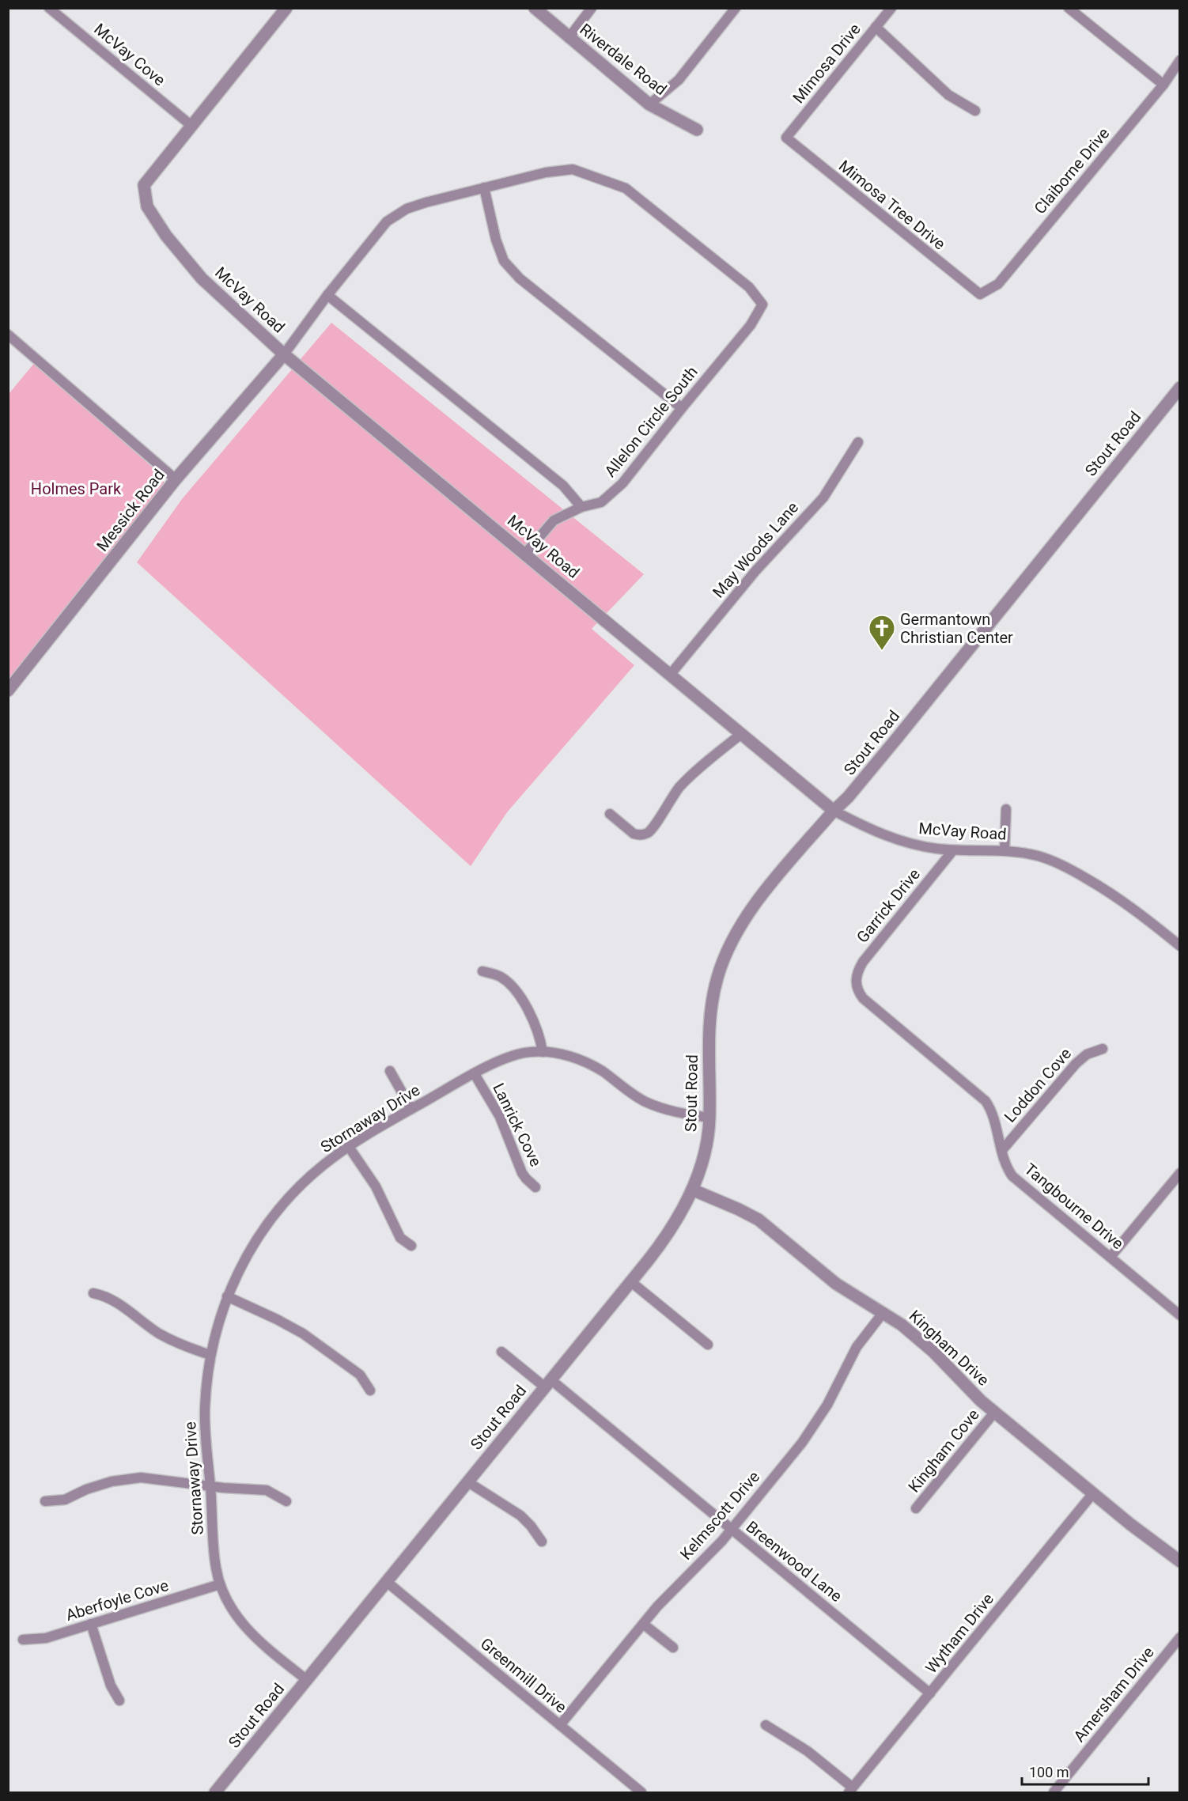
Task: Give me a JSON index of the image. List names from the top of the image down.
{
  "streets": {
    "street": [
      "McVay Cove",
      "Riverdale Road",
      "Mimosa Drive",
      "Claiborne Drive",
      "Mimosa Tree Drive",
      "McVay Road",
      "Allelon Circle South",
      "Stout Road",
      "Messick Road",
      "May Woods Lane",
      "Garrick Drive",
      "Loddon Cove",
      "Stornaway Drive",
      "Lanrick Cove",
      "Tangbourne Drive",
      "Kingham Drive",
      "Kingham Cove",
      "Kelmscott Drive",
      "Breenwood Lane",
      "Aberfoyle Cove",
      "Wytham Drive",
      "Greenmill Drive",
      "Amersham Drive"
    ]
  },
  "crossings": [
    ["McVay Cove", "McVay Road"],
    ["Mimosa Drive", "Mimosa Tree Drive"],
    ["Claiborne Drive", "Mimosa Tree Drive"],
    ["McVay Road", "Allelon Circle South"],
    ["McVay Road", "Stout Road"],
    ["McVay Road", "Messick Road"],
    ["McVay Road", "May Woods Lane"],
    ["McVay Road", "Garrick Drive"],
    ["Stout Road", "Stornaway Drive"],
    ["Stout Road", "Kingham Drive"],
    ["Stout Road", "Breenwood Lane"],
    ["Stout Road", "Greenmill Drive"],
    ["Garrick Drive", "Tangbourne Drive"],
    ["Loddon Cove", "Tangbourne Drive"],
    ["Stornaway Drive", "Lanrick Cove"],
    ["Stornaway Drive", "Aberfoyle Cove"],
    ["Kingham Drive", "Kingham Cove"],
    ["Kingham Drive", "Kelmscott Drive"],
    ["Kingham Drive", "Wytham Drive"],
    ["Kelmscott Drive", "Breenwood Lane"],
    ["Kelmscott Drive", "Greenmill Drive"],
    ["Breenwood Lane", "Wytham Drive"]
  ],
  "parks": ["Holmes Park"],
  "places": {
    "church": ["Germantown Christian Center"]
  },
  "scale_bar": "100 m"
}
